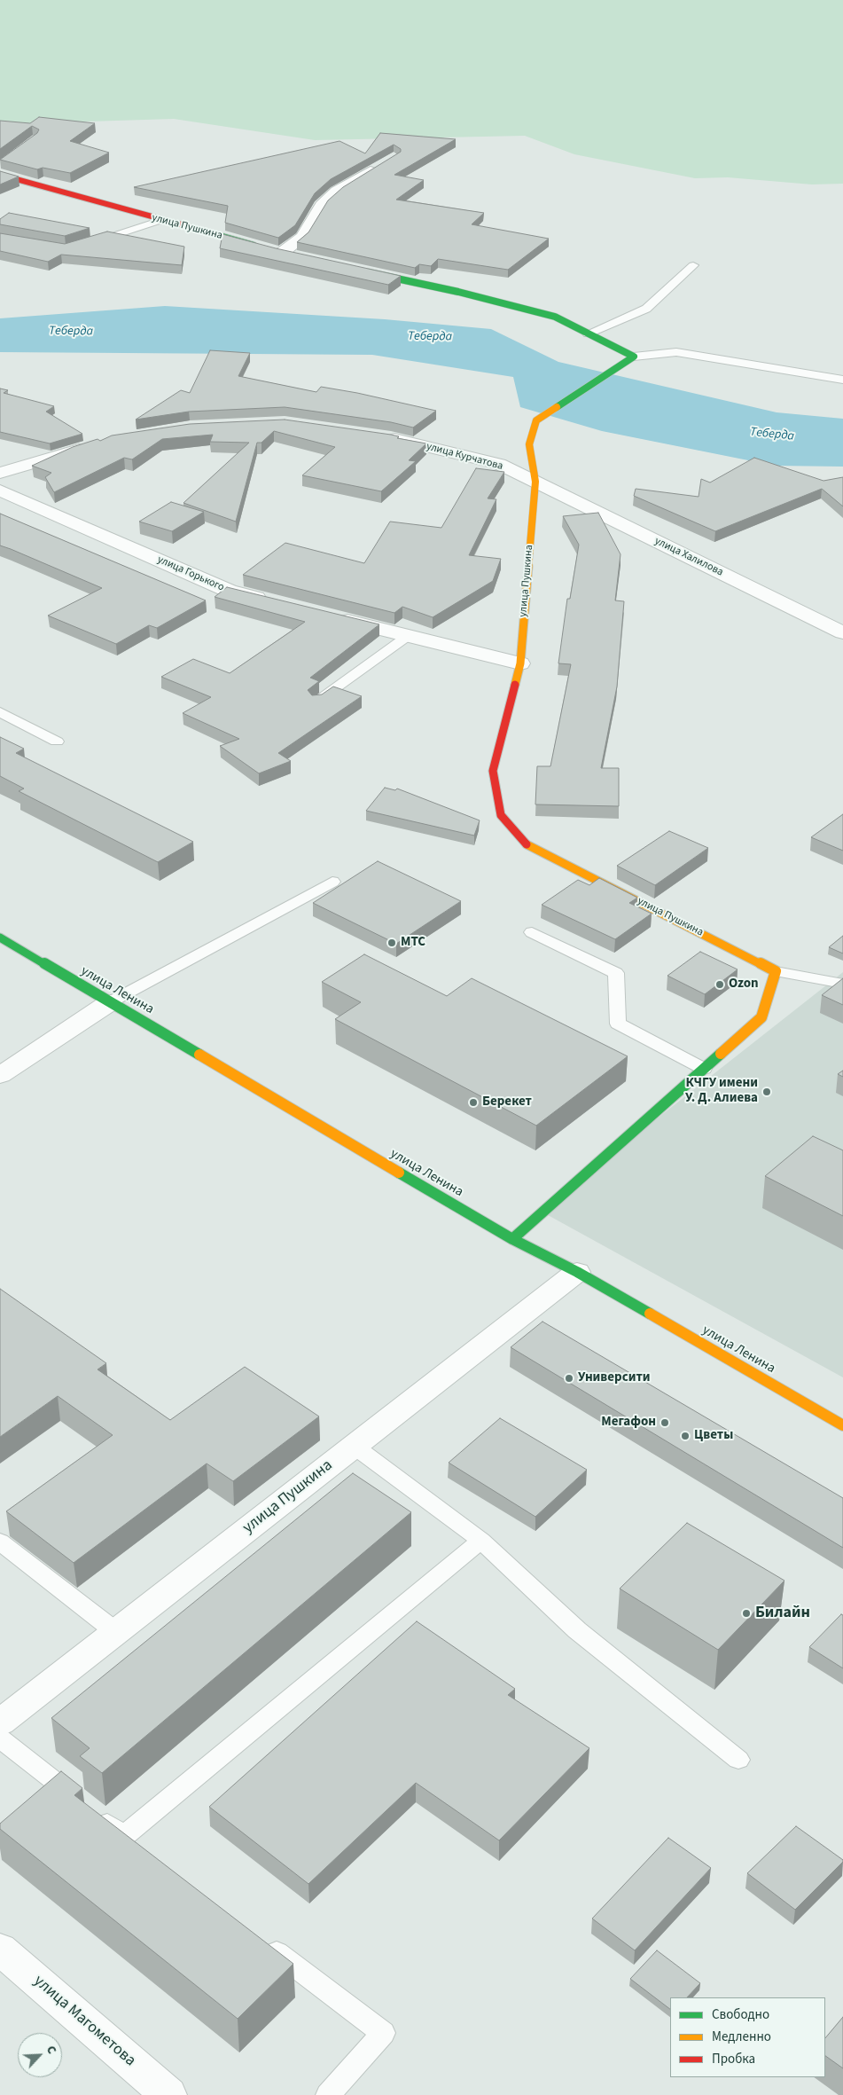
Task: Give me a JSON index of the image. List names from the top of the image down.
{
  "streets": {
    "street": [
      "улица Пушкина",
      "улица Курчатова",
      "улица Халилова",
      "улица Горького",
      "улица Ленина",
      "улица Магометова"
    ]
  },
  "crossings": [
    ["улица Пушкина", "улица Курчатова"],
    ["улица Пушкина", "улица Халилова"],
    ["улица Пушкина", "улица Ленина"],
    ["улица Курчатова", "улица Халилова"]
  ],
  "water": ["Теберда"],
  "places": [
    "МТС",
    "Ozon",
    "КЧГУ имени У. Д. Алиева",
    "Берекет",
    "Университи",
    "Мегафон",
    "Цветы",
    "Билайн"
  ],
  "legend": ["Свободно", "Медленно", "Пробка"],
  "north": "top right"
}
